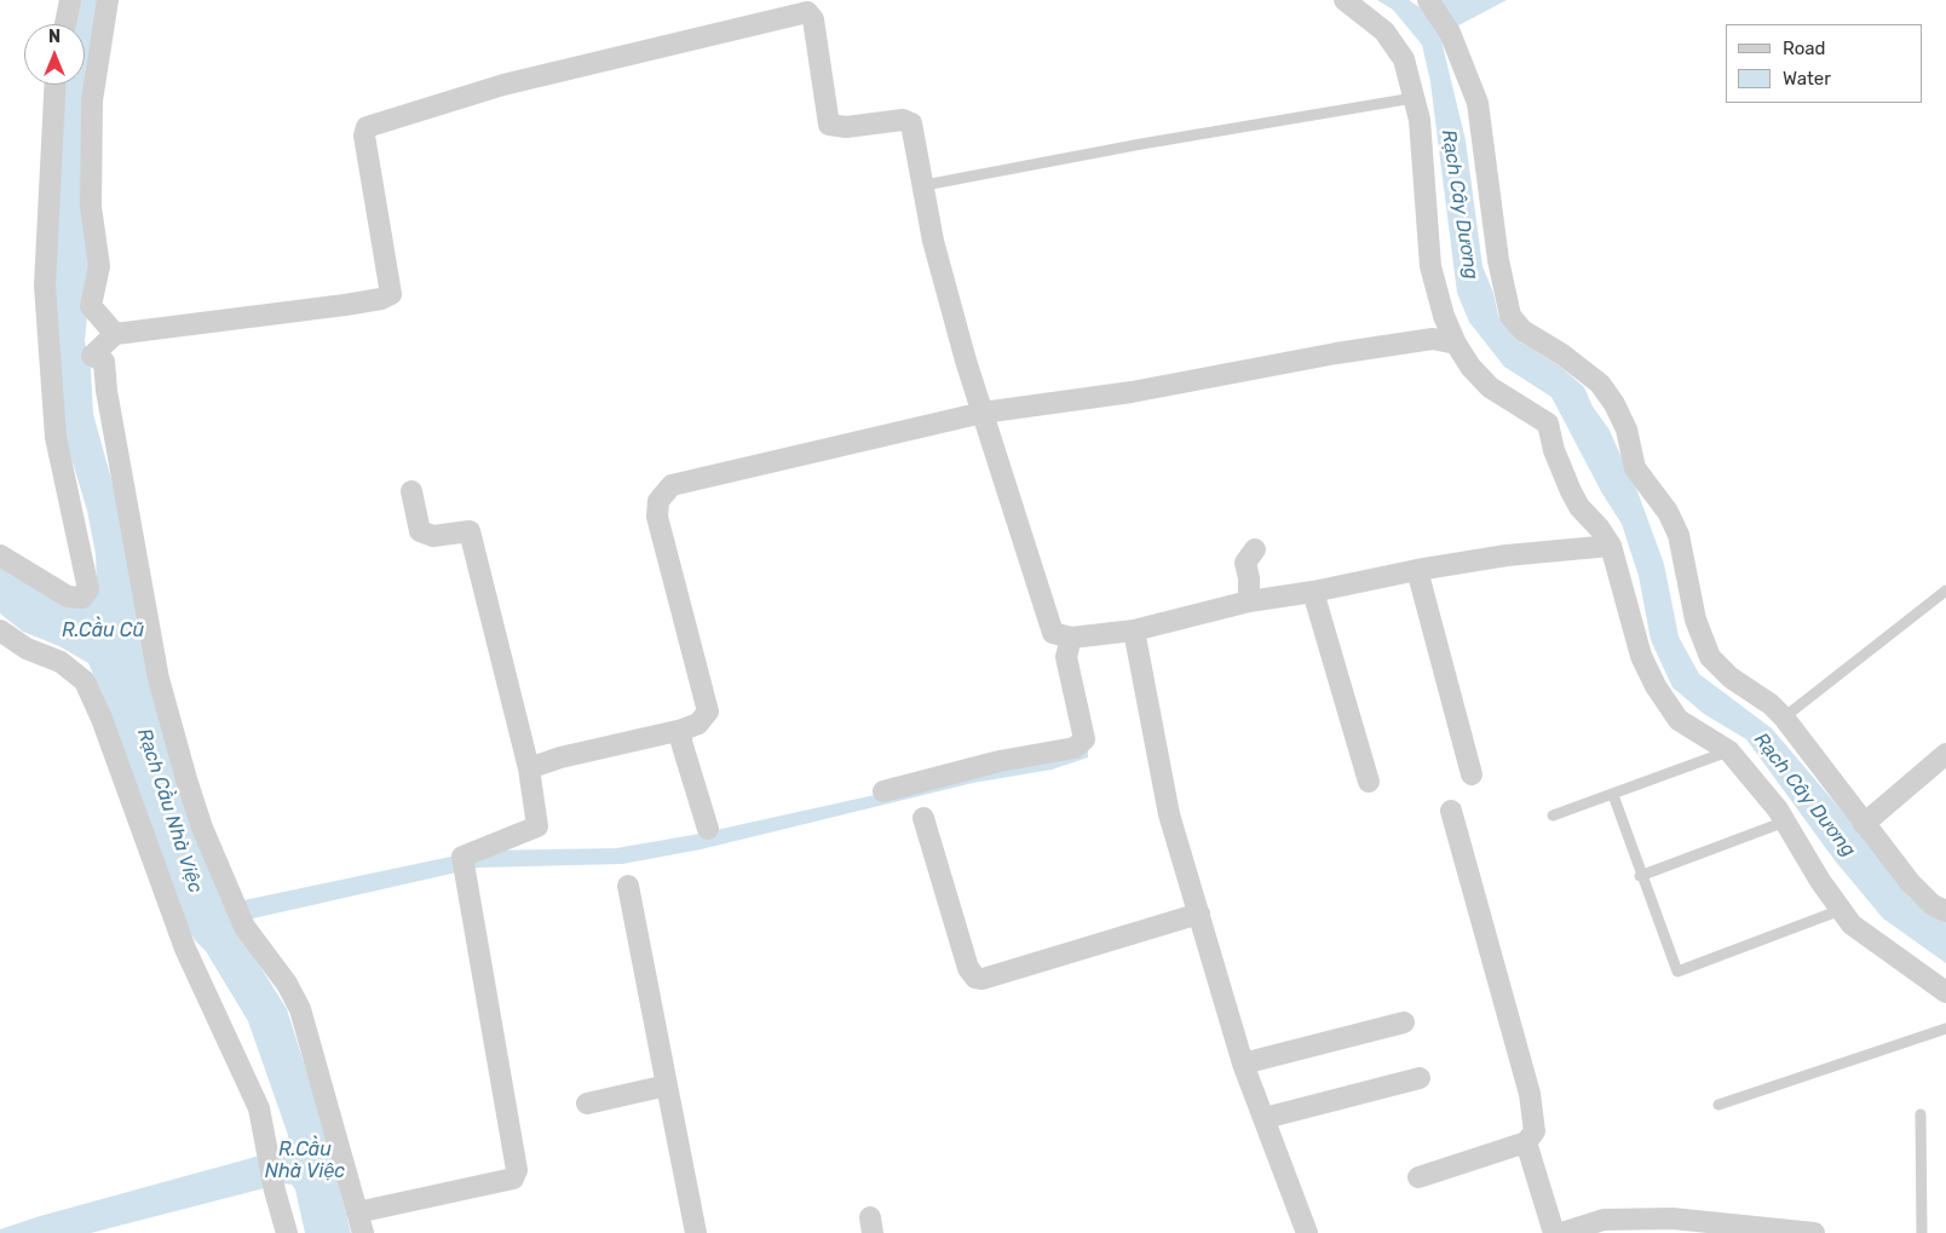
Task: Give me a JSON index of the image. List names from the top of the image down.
{
  "water": [
    "Rạch Cây Dương",
    "R.Cầu Cũ",
    "Rạch Cầu Nhà Việc",
    "R.Cầu Nhà Việc"
  ],
  "legend": ["Road", "Water"],
  "north": "top"
}
